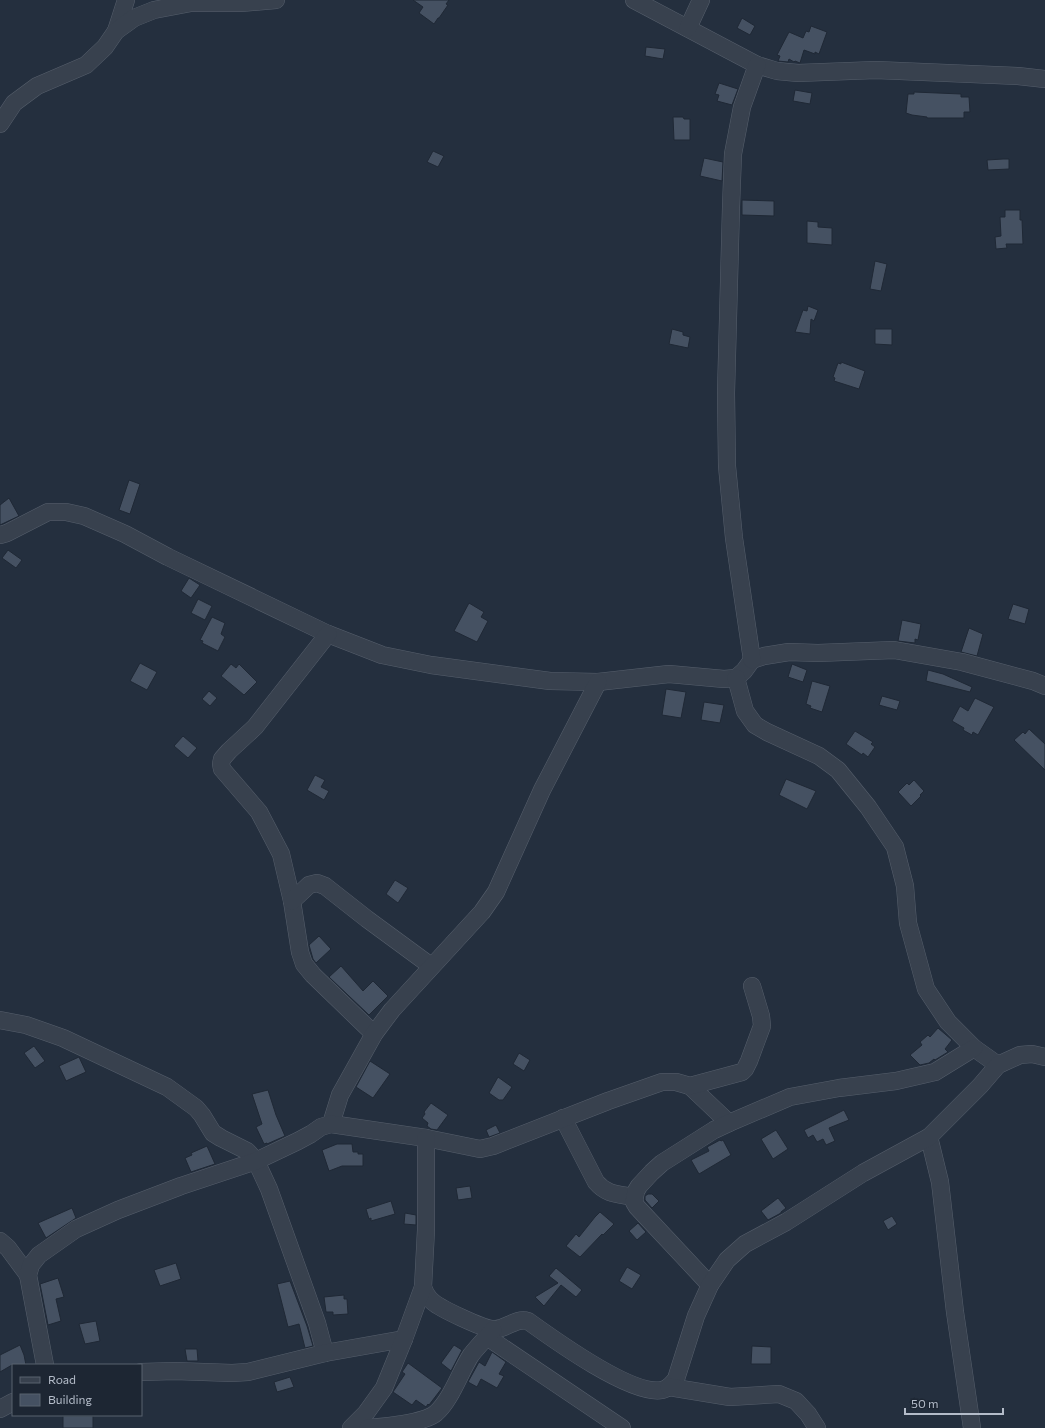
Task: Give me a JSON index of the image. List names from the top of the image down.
{
  "legend": ["Road", "Building"],
  "scale_bar": "50 m"
}
